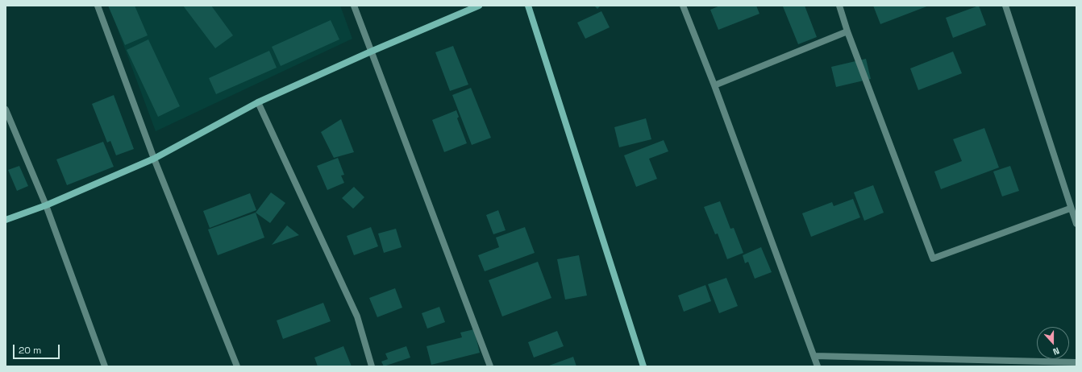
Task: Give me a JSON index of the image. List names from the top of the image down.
{
  "scale_bar": "20 m",
  "north": "bottom"
}
